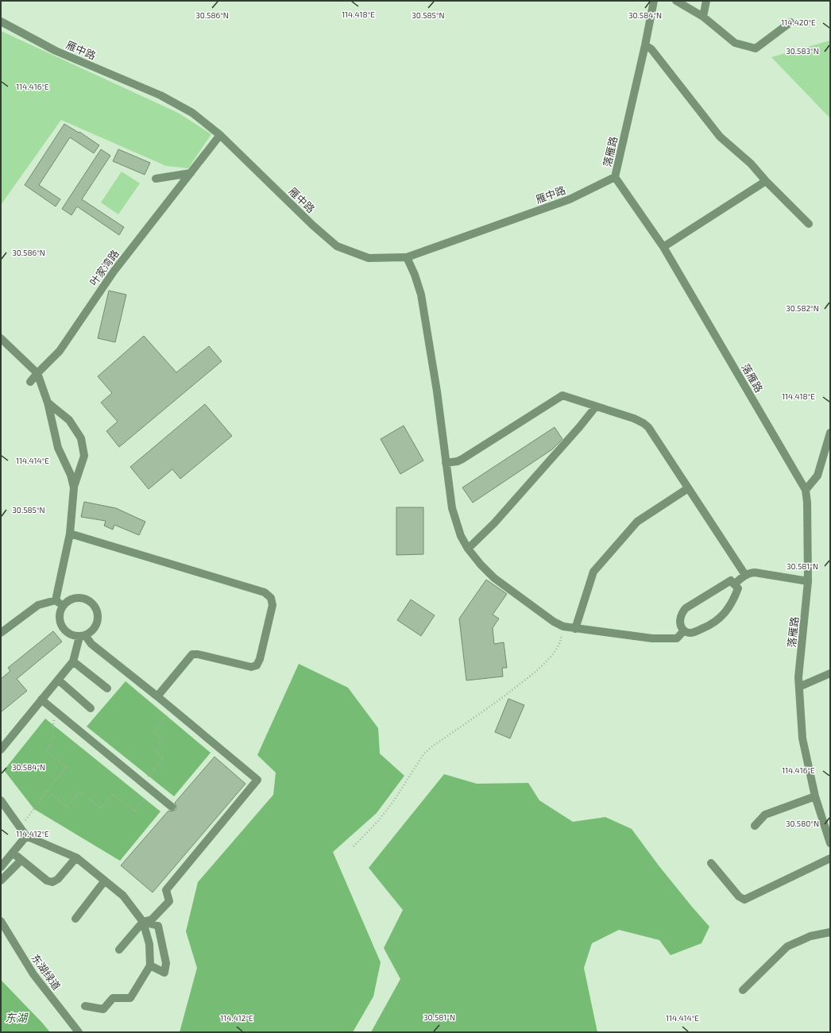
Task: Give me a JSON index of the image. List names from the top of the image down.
{
  "streets": {
    "street": [
      "雁中路",
      "落雁路",
      "叶家湾路",
      "东湖绿道"
    ]
  },
  "crossings": [
    ["雁中路", "落雁路"],
    ["雁中路", "叶家湾路"]
  ],
  "water": ["东湖"],
  "coordinates": [
    "114.418°E",
    "30.586°N",
    "30.585°N",
    "30.584°N",
    "114.420°E",
    "30.583°N",
    "114.416°E",
    "30.582°N",
    "114.414°E",
    "30.581°N",
    "30.580°N",
    "114.412°E"
  ]
}
